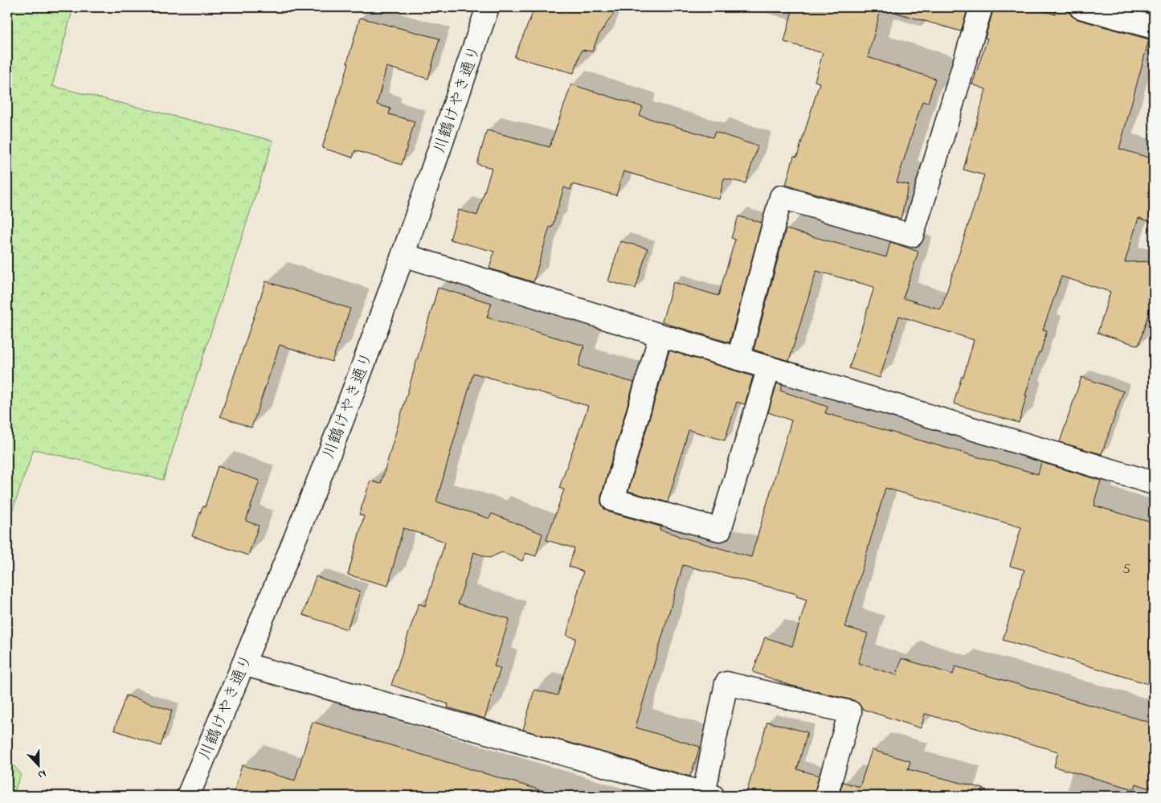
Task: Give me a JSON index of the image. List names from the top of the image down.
{
  "streets": {
    "street": ["川鶴けやき通り"]
  },
  "house_numbers": ["5"],
  "north": "bottom"
}
